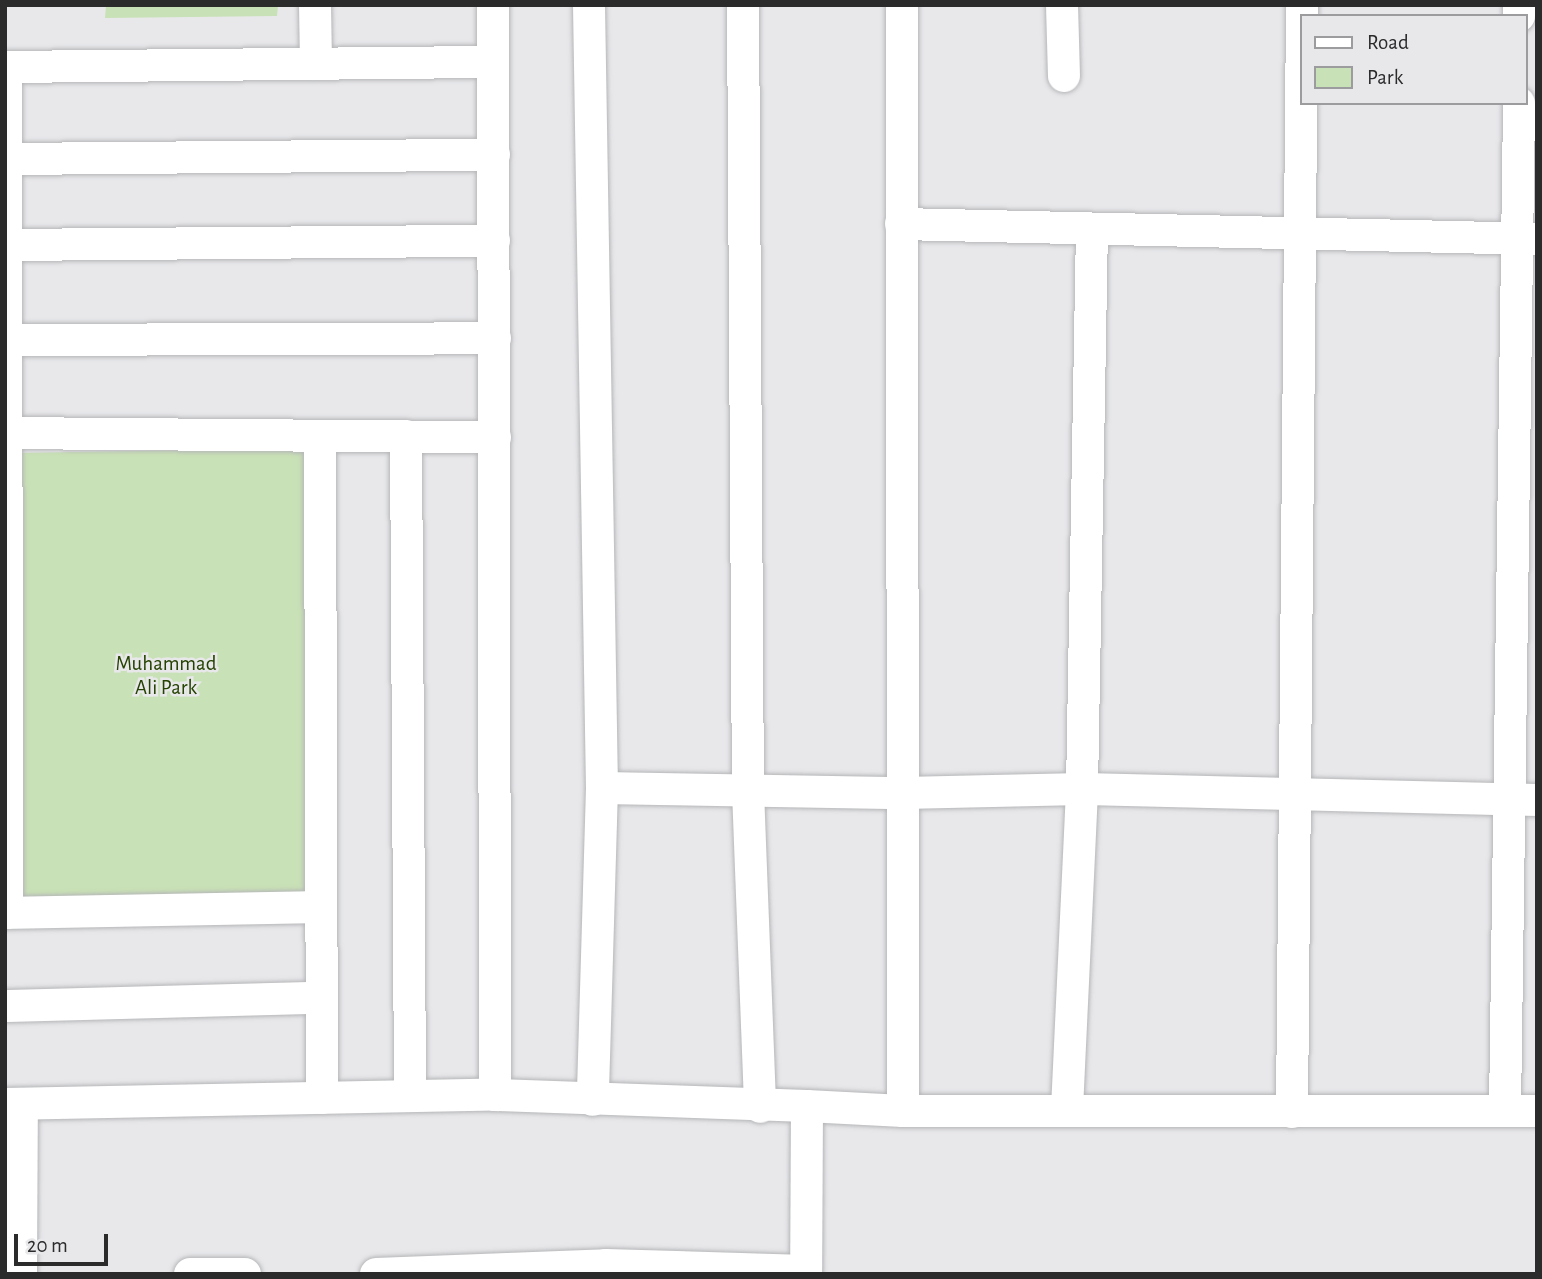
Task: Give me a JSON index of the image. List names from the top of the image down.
{
  "parks": ["Muhammad Ali Park"],
  "legend": ["Road", "Park"],
  "scale_bar": "20 m"
}
